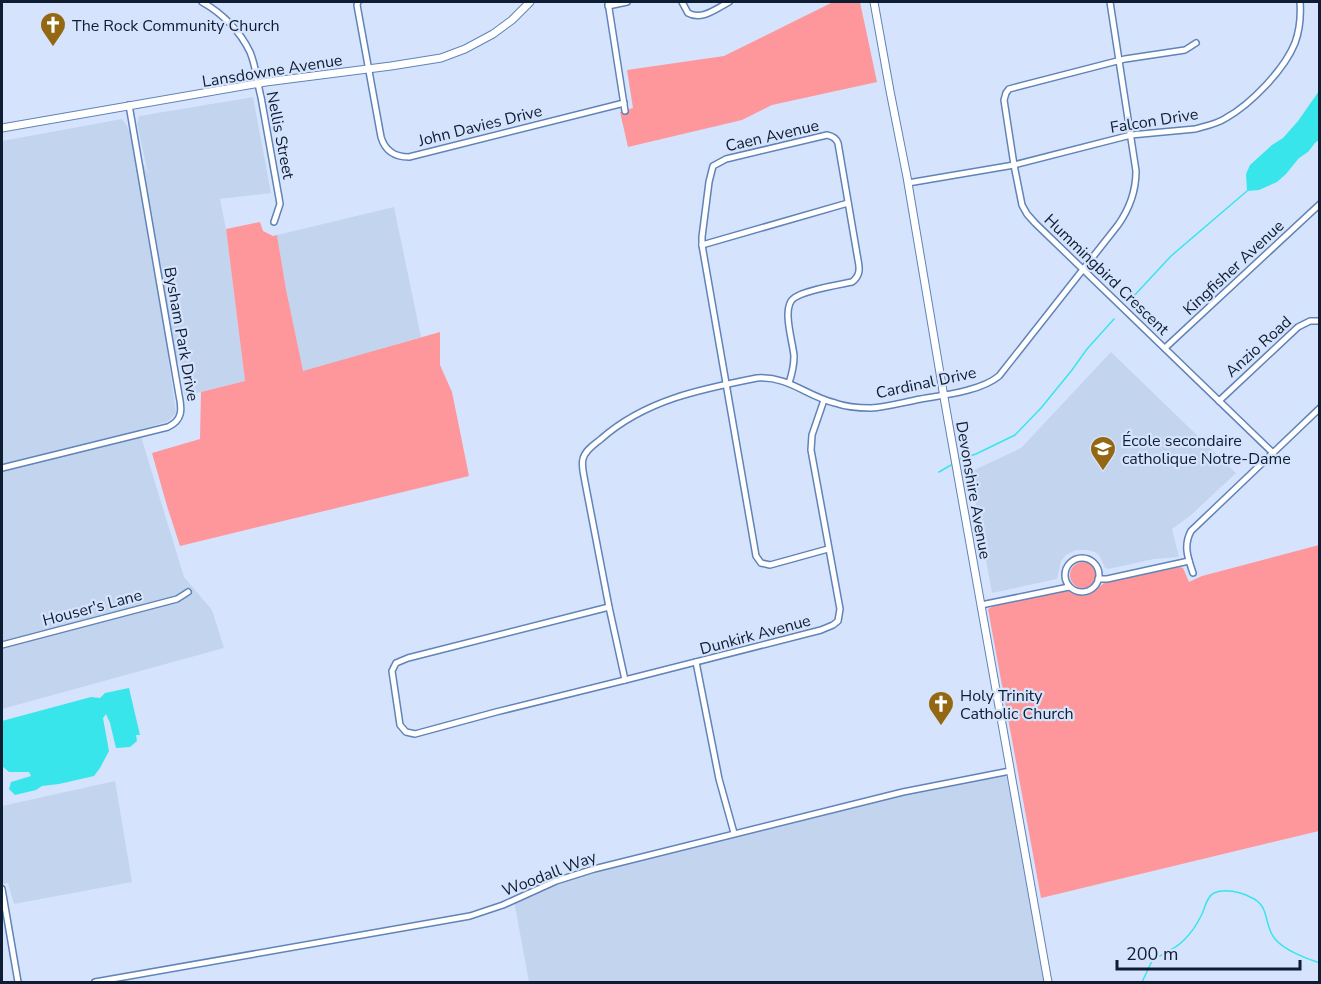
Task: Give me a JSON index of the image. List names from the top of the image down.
{
  "streets": {
    "main road": ["Lansdowne Avenue", "Devonshire Avenue"],
    "street": [
      "Falcon Drive",
      "John Davies Drive",
      "Nellis Street",
      "Caen Avenue",
      "Kingfisher Avenue",
      "Hummingbird Crescent",
      "Bysham Park Drive",
      "Anzio Road",
      "Cardinal Drive",
      "Houser's Lane",
      "Dunkirk Avenue",
      "Woodall Way"
    ]
  },
  "crossings": [
    ["Lansdowne Avenue", "John Davies Drive"],
    ["Lansdowne Avenue", "Nellis Street"],
    ["Lansdowne Avenue", "Bysham Park Drive"],
    ["Falcon Drive", "Hummingbird Crescent"],
    ["Falcon Drive", "Cardinal Drive"],
    ["Falcon Drive", "Devonshire Avenue"],
    ["Caen Avenue", "Cardinal Drive"],
    ["Caen Avenue", "Dunkirk Avenue"],
    ["Kingfisher Avenue", "Hummingbird Crescent"],
    ["Hummingbird Crescent", "Anzio Road"],
    ["Hummingbird Crescent", "Cardinal Drive"],
    ["Cardinal Drive", "Devonshire Avenue"],
    ["Cardinal Drive", "Dunkirk Avenue"],
    ["Devonshire Avenue", "Woodall Way"],
    ["Dunkirk Avenue", "Woodall Way"]
  ],
  "places": {
    "church": ["The Rock Community Church", "Holy Trinity Catholic Church"],
    "school or university": ["École secondaire catholique Notre-Dame"]
  },
  "scale_bar": "200 m"
}
